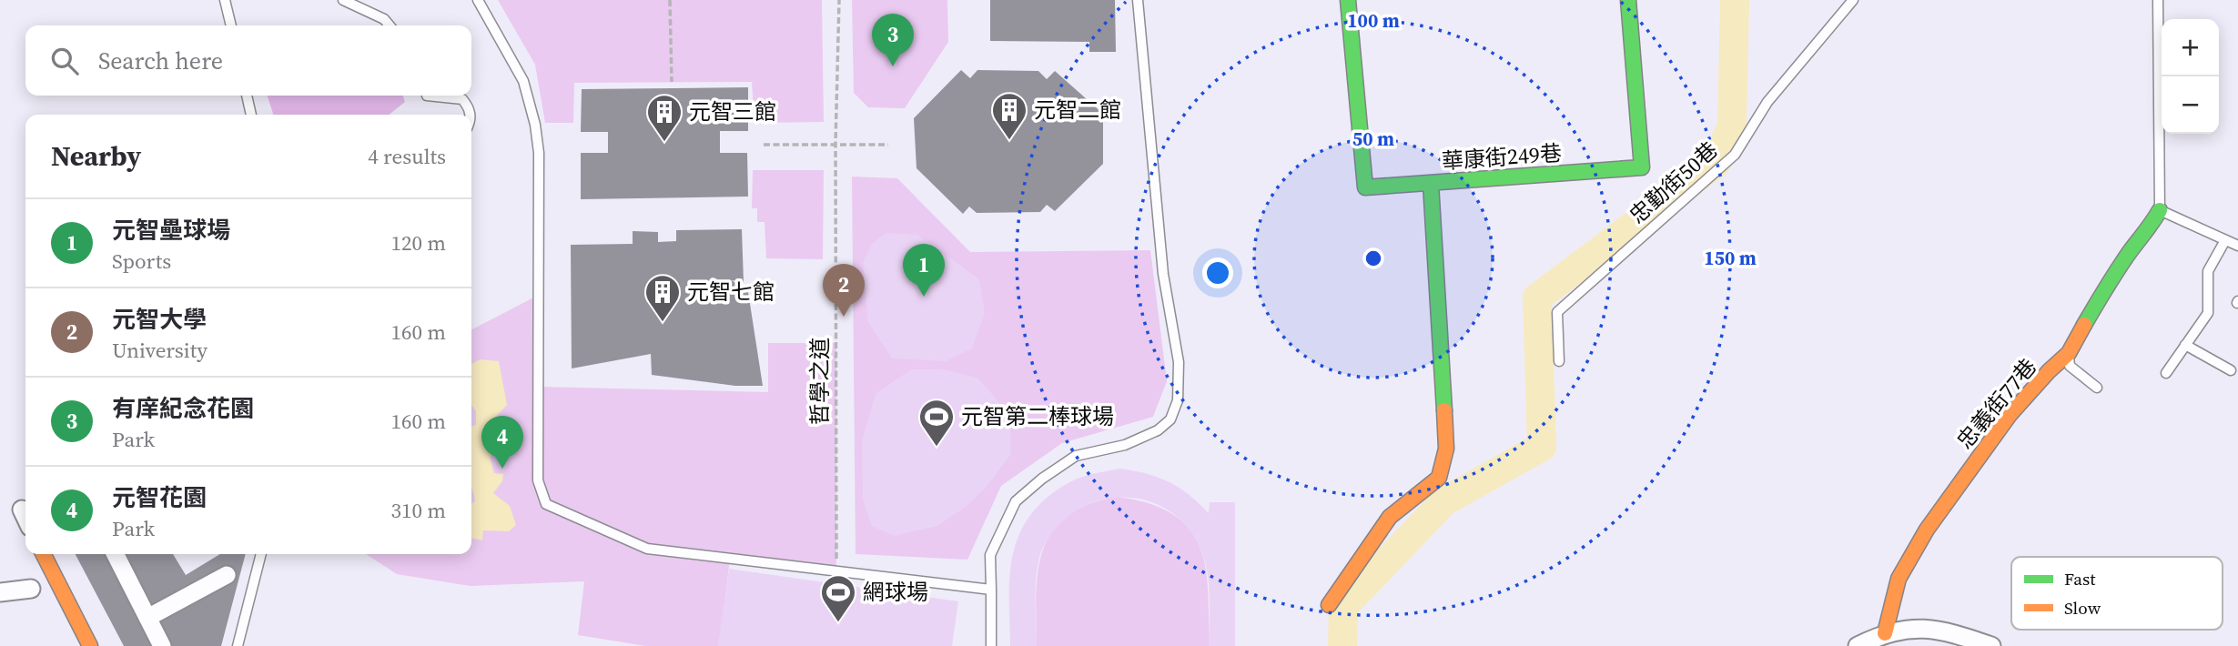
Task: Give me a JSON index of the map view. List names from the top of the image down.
{
  "streets": {
    "street": ["華康街249巷", "忠義街77巷"],
    "lane": ["忠勤街50巷"],
    "path": ["哲學之道"]
  },
  "places": {
    "building": ["元智二館", "元智三館", "元智七館"],
    "sports": ["元智第二棒球場", "網球場"]
  },
  "legend": ["Fast", "Slow"],
  "page": {
    "pins": [
      "3",
      "1",
      "2",
      "4"
    ],
    "map_buttons": ["+", "−"],
    "search": "Search here",
    "heading": ["Nearby", "4 results"],
    "list": [
      {
        "mark": "1",
        "name": "元智壘球場",
        "note": "Sports",
        "value": "120 m"
      },
      {
        "mark": "2",
        "name": "元智大學",
        "note": "University",
        "value": "160 m"
      },
      {
        "mark": "3",
        "name": "有庠紀念花園",
        "note": "Park",
        "value": "160 m"
      },
      {
        "mark": "4",
        "name": "元智花園",
        "note": "Park",
        "value": "310 m"
      }
    ]
  },
  "rings": ["100 m", "50 m", "150 m"]
}
